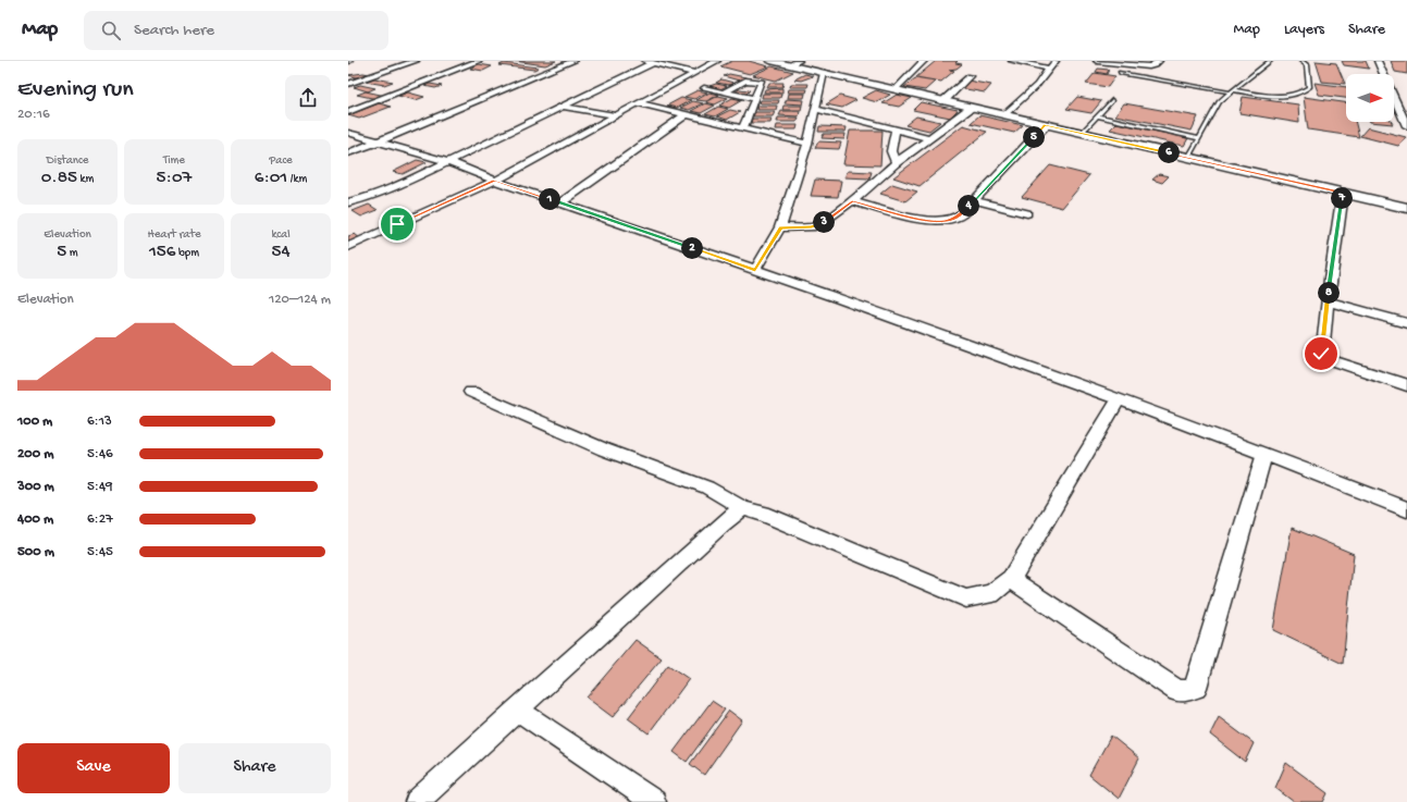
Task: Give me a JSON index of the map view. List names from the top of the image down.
{
  "north": "right",
  "page": {
    "header": "Map",
    "search": "Search here",
    "nav": ["Map", "Layers", "Share"],
    "heading": ["Evening run", "20:16"],
    "pins": [
      "5",
      "6",
      "7",
      "1",
      "4",
      "3",
      "2",
      "8"
    ],
    "stats": [
      ["Distance", "0.85 km"],
      ["Time", "5:07"],
      ["Pace", "6:01 /km"],
      ["Elevation", "5 m"],
      ["Heart rate", "156 bpm"],
      ["kcal", "54"]
    ],
    "chart": ["Elevation", "120–124 m"],
    "list": [
      {
        "name": "100 m",
        "note": "6:13"
      },
      {
        "name": "200 m",
        "note": "5:46"
      },
      {
        "name": "300 m",
        "note": "5:49"
      },
      {
        "name": "400 m",
        "note": "6:27"
      },
      {
        "name": "500 m",
        "note": "5:45"
      }
    ],
    "buttons": ["Save", "Share"]
  }
}
